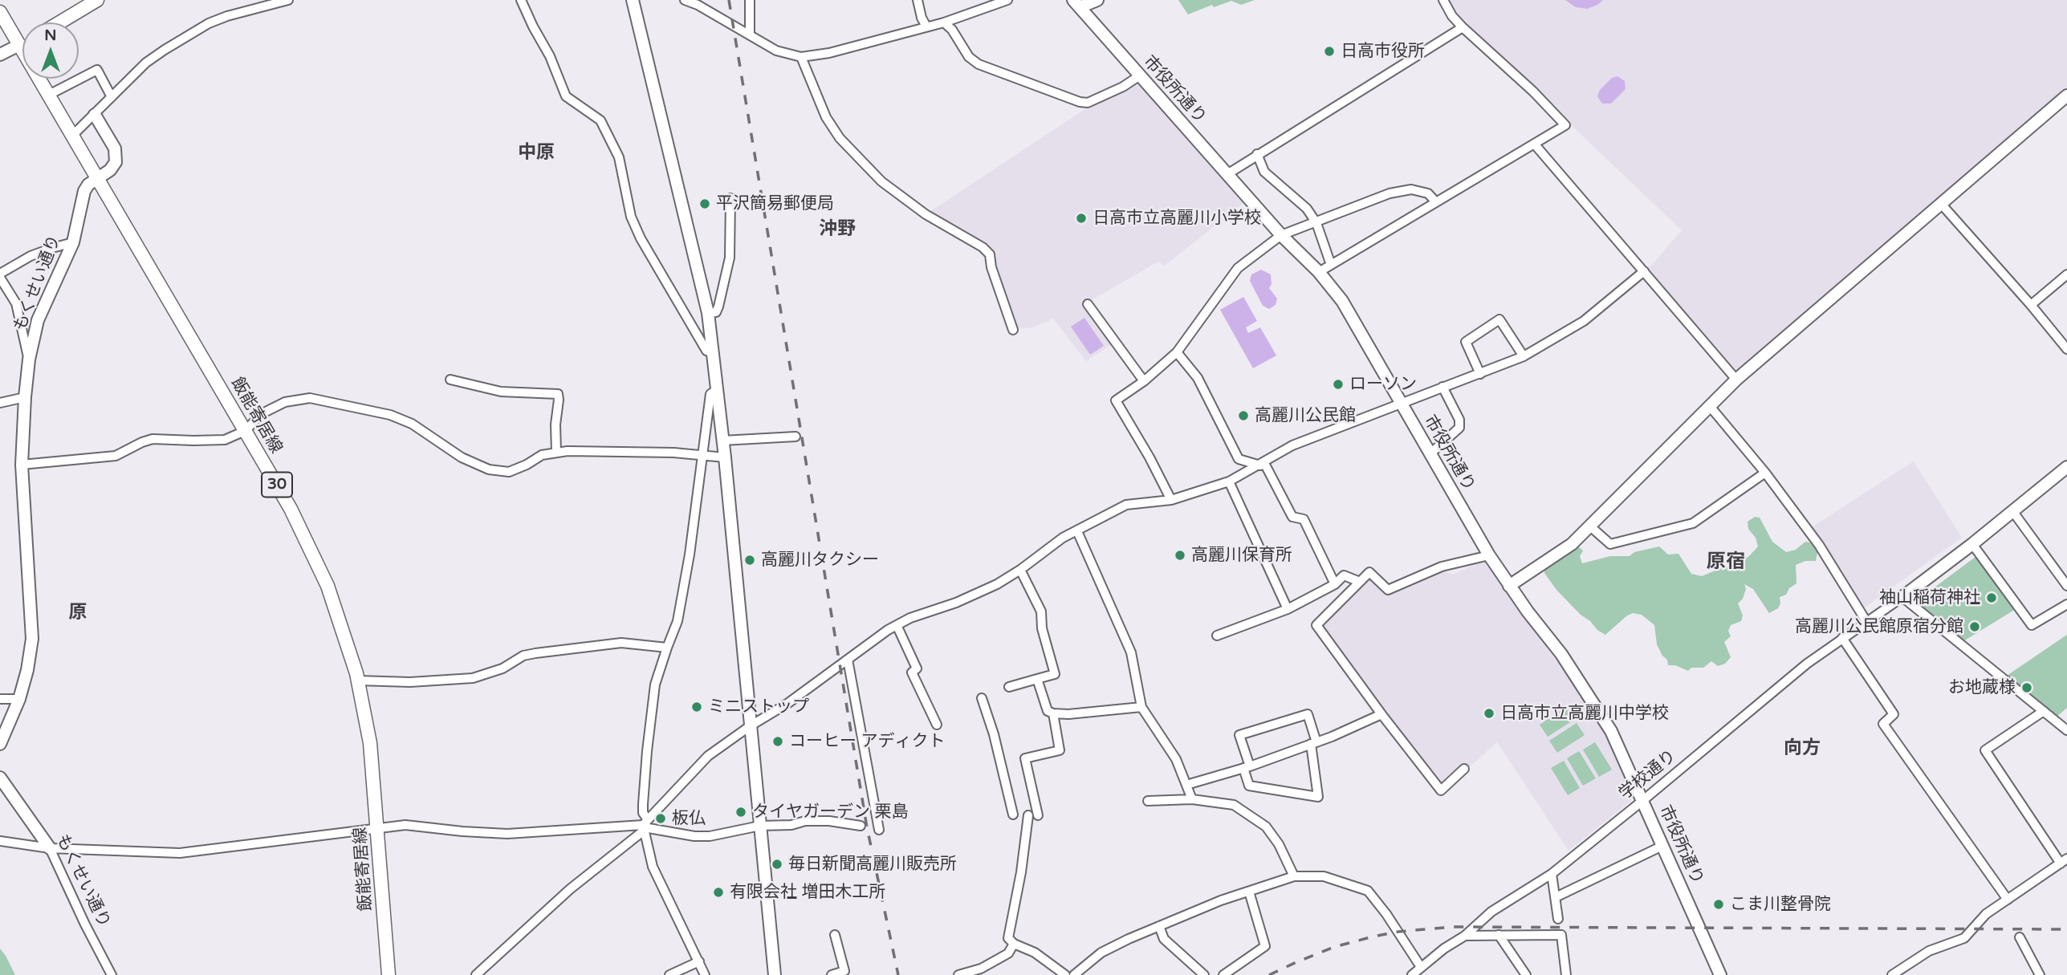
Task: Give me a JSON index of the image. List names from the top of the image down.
{
  "streets": {
    "main road": ["飯能寄居線", "30"],
    "street": ["市役所通り", "もくせい通り", "学校通り"]
  },
  "crossings": [
    ["市役所通り", "学校通り"],
    ["もくせい通り", "飯能寄居線"]
  ],
  "districts": [
    "中原",
    "沖野",
    "原宿",
    "原",
    "向方"
  ],
  "places": [
    "日高市役所",
    "平沢簡易郵便局",
    "日高市立高麗川小学校",
    "ローソン",
    "高麗川公民館",
    "高麗川保育所",
    "高麗川タクシー",
    "袖山稲荷神社",
    "高麗川公民館原宿分館",
    "お地蔵様",
    "ミニストップ",
    "日高市立高麗川中学校",
    "コーヒー アディクト",
    "タイヤガーデン 栗島",
    "板仏",
    "毎日新聞高麗川販売所",
    "有限会社 増田木工所",
    "こま川整骨院"
  ],
  "north": "top"
}
